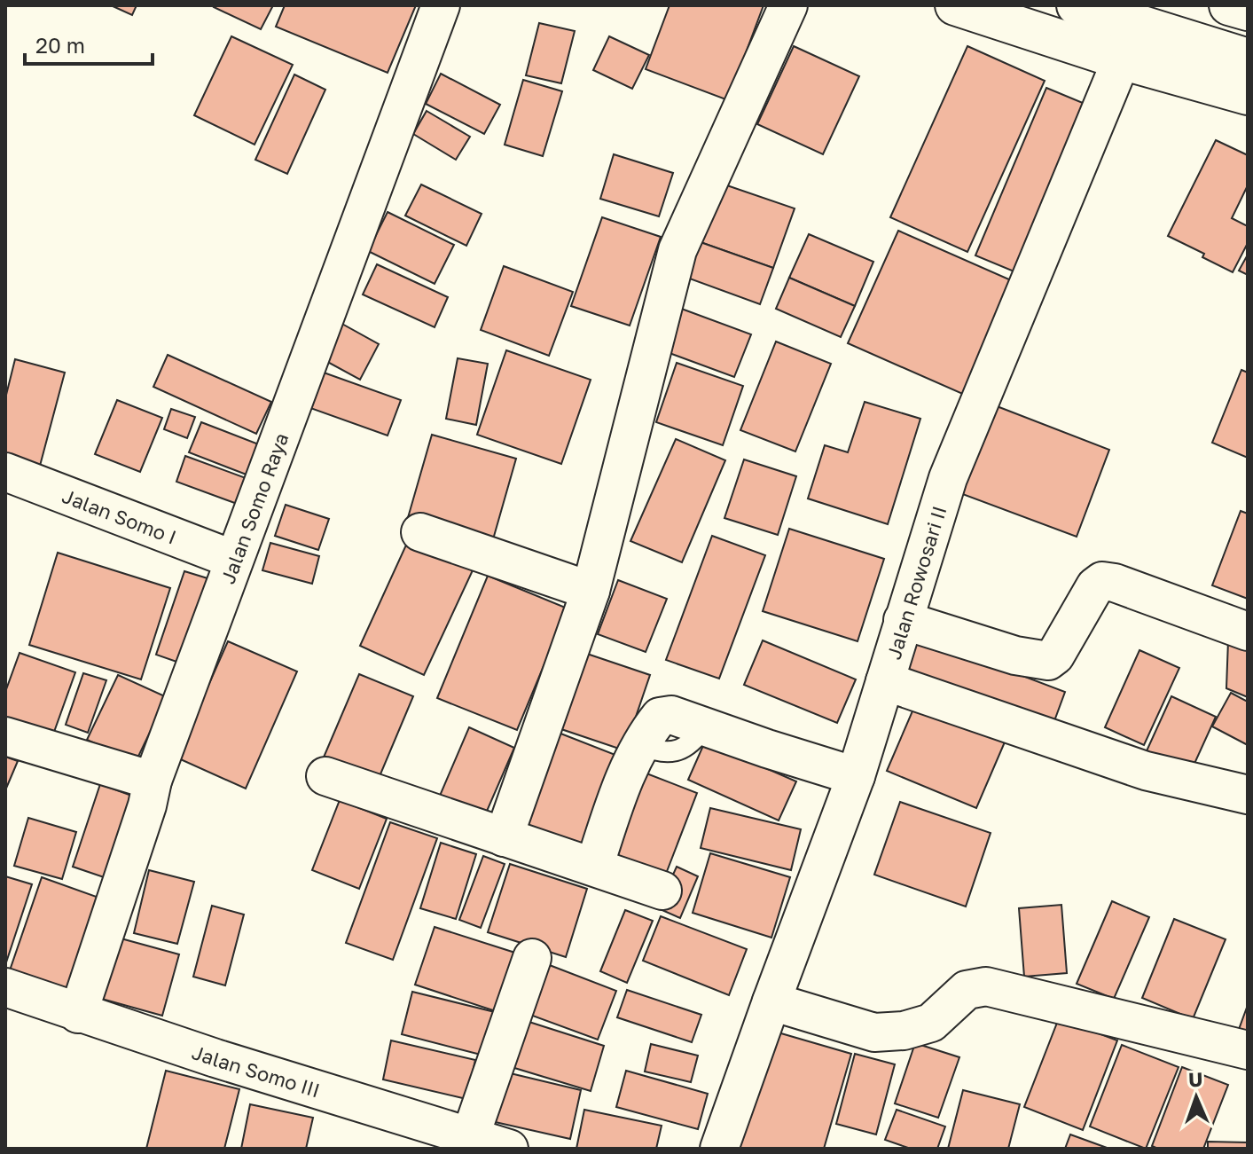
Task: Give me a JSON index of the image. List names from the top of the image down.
{
  "streets": {
    "street": [
      "Jalan Somo Raya",
      "Jalan Somo I",
      "Jalan Rowosari II",
      "Jalan Somo III"
    ]
  },
  "crossings": [
    ["Jalan Somo Raya", "Jalan Somo I"],
    ["Jalan Somo Raya", "Jalan Somo III"]
  ],
  "scale_bar": "20 m",
  "north": "top"
}
